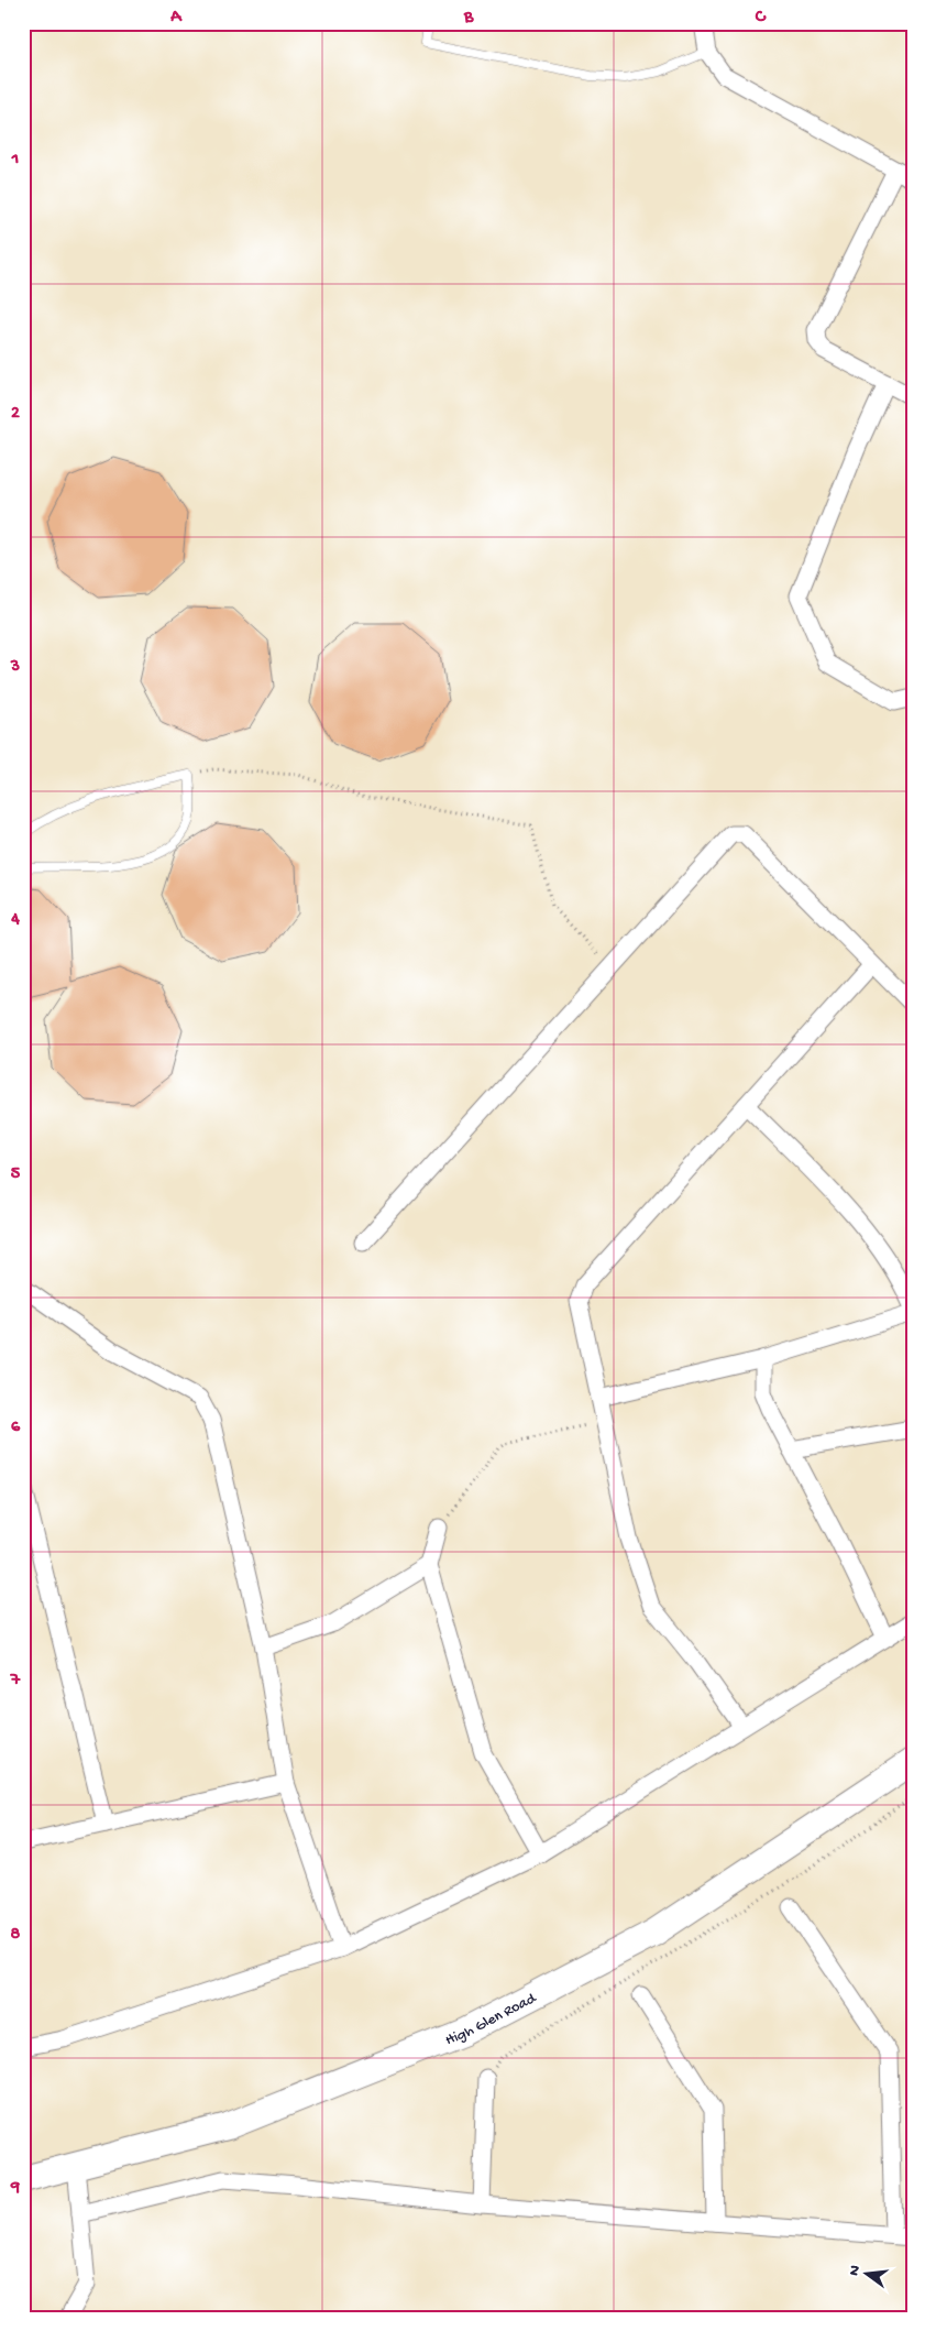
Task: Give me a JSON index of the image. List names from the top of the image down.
{
  "streets": {
    "main road": ["High Glen Road"]
  },
  "north": "left",
  "grid": {
    "columns": ["A", "B", "C"],
    "rows": [
      "1",
      "2",
      "3",
      "4",
      "5",
      "6",
      "7",
      "8",
      "9"
    ]
  }
}
